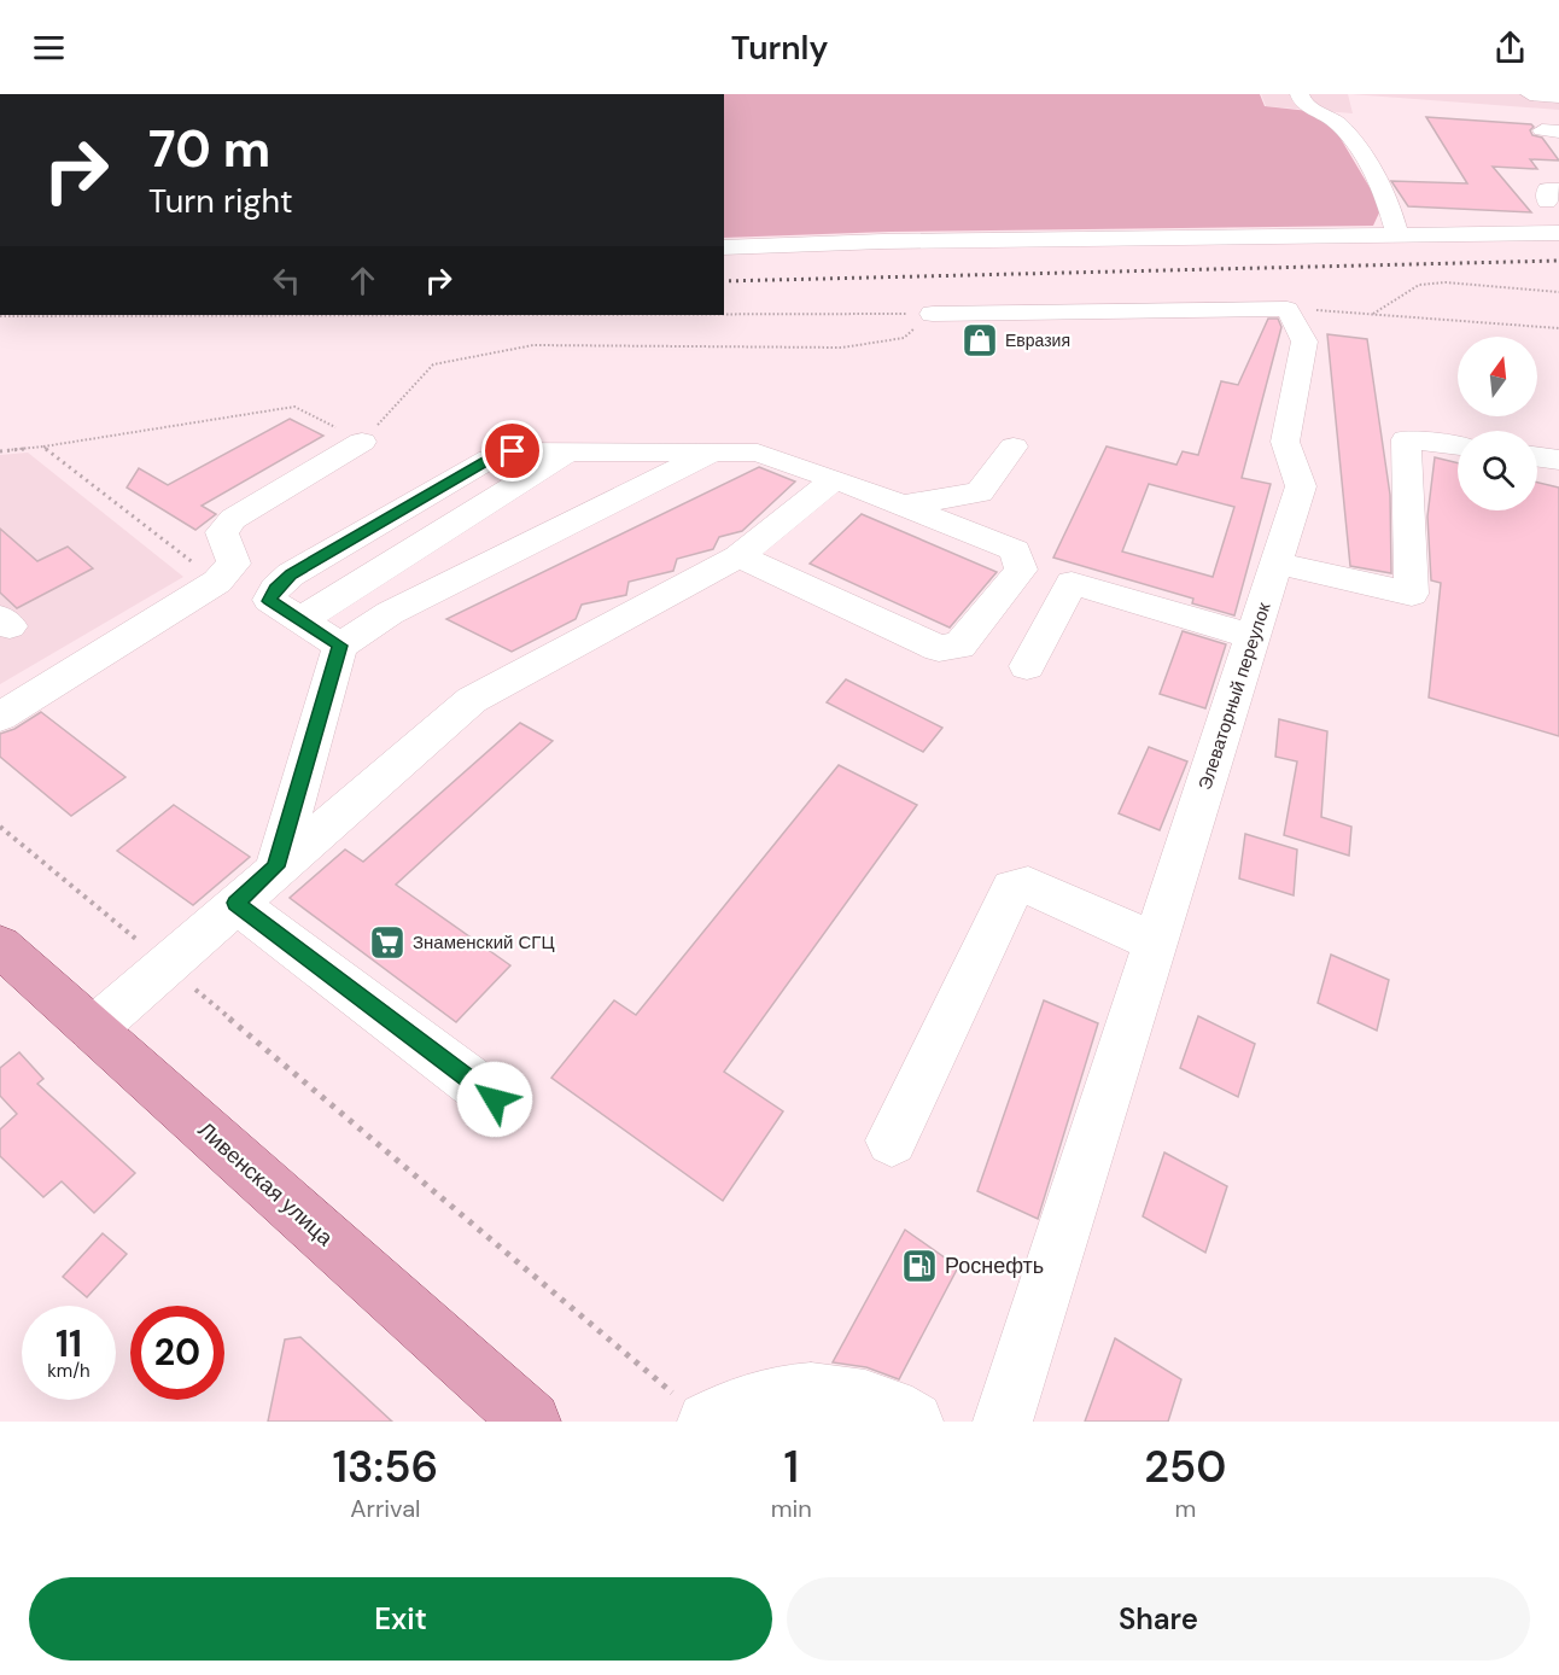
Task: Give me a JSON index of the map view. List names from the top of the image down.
{
  "streets": {
    "main road": ["Ливенская улица"],
    "street": ["Элеваторный переулок"]
  },
  "places": {
    "shop": ["Евразия"],
    "supermarket": ["Знаменский СГЦ"],
    "fuel station": ["Роснефть"]
  },
  "north": "top",
  "page": {
    "header": "Turnly",
    "turn": ["70 m", "Turn right"],
    "speed": "11 km/h",
    "limit": "20",
    "eta": [
      "13:56",
      "Arrival",
      "1",
      "min",
      "250",
      "m"
    ],
    "buttons": ["Exit", "Share"]
  }
}
